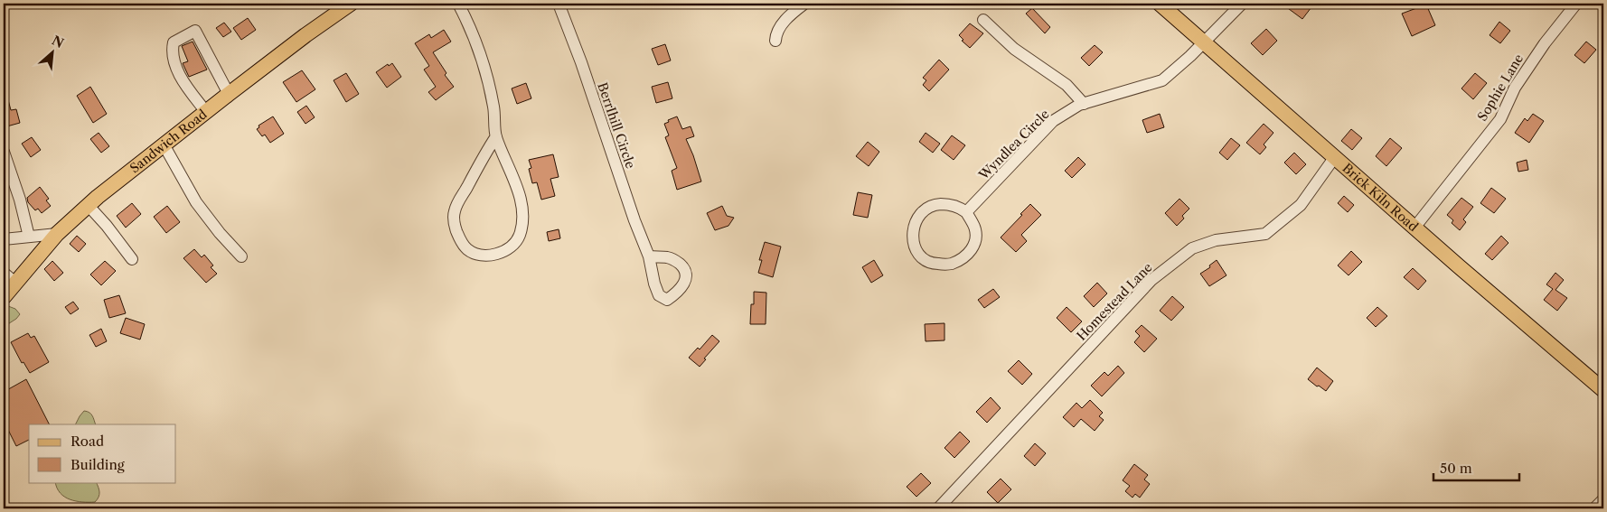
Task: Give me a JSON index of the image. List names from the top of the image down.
{
  "streets": {
    "main road": ["Sandwich Road", "Brick Kiln Road"],
    "street": [
      "Sophie Lane",
      "BerrIhill Circle",
      "Wyndlea Circle",
      "Homestead Lane"
    ]
  },
  "crossings": [
    ["Sophie Lane", "Brick Kiln Road"],
    ["Wyndlea Circle", "Brick Kiln Road"],
    ["Brick Kiln Road", "Homestead Lane"]
  ],
  "legend": ["Road", "Building"],
  "scale_bar": "50 m",
  "north": "top right"
}
